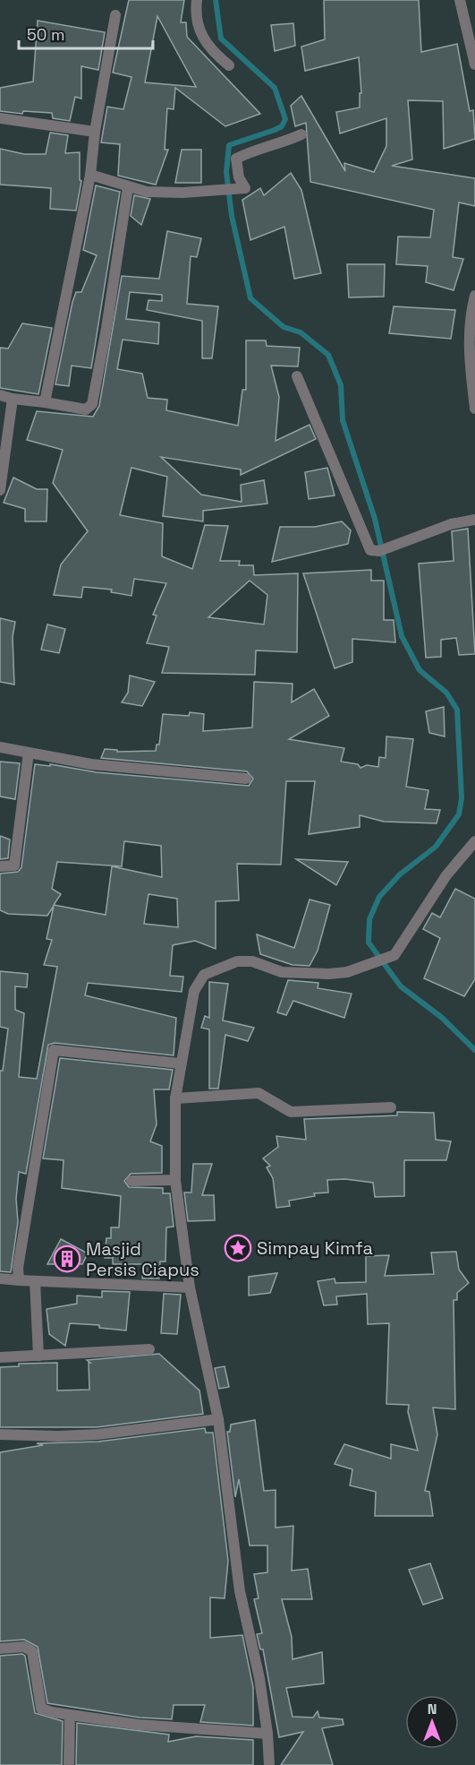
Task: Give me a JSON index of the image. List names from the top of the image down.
{
  "places": {
    "place": ["Simpay Kimfa"],
    "building": ["Masjid Persis Ciapus"]
  },
  "scale_bar": "50 m",
  "north": "top"
}
